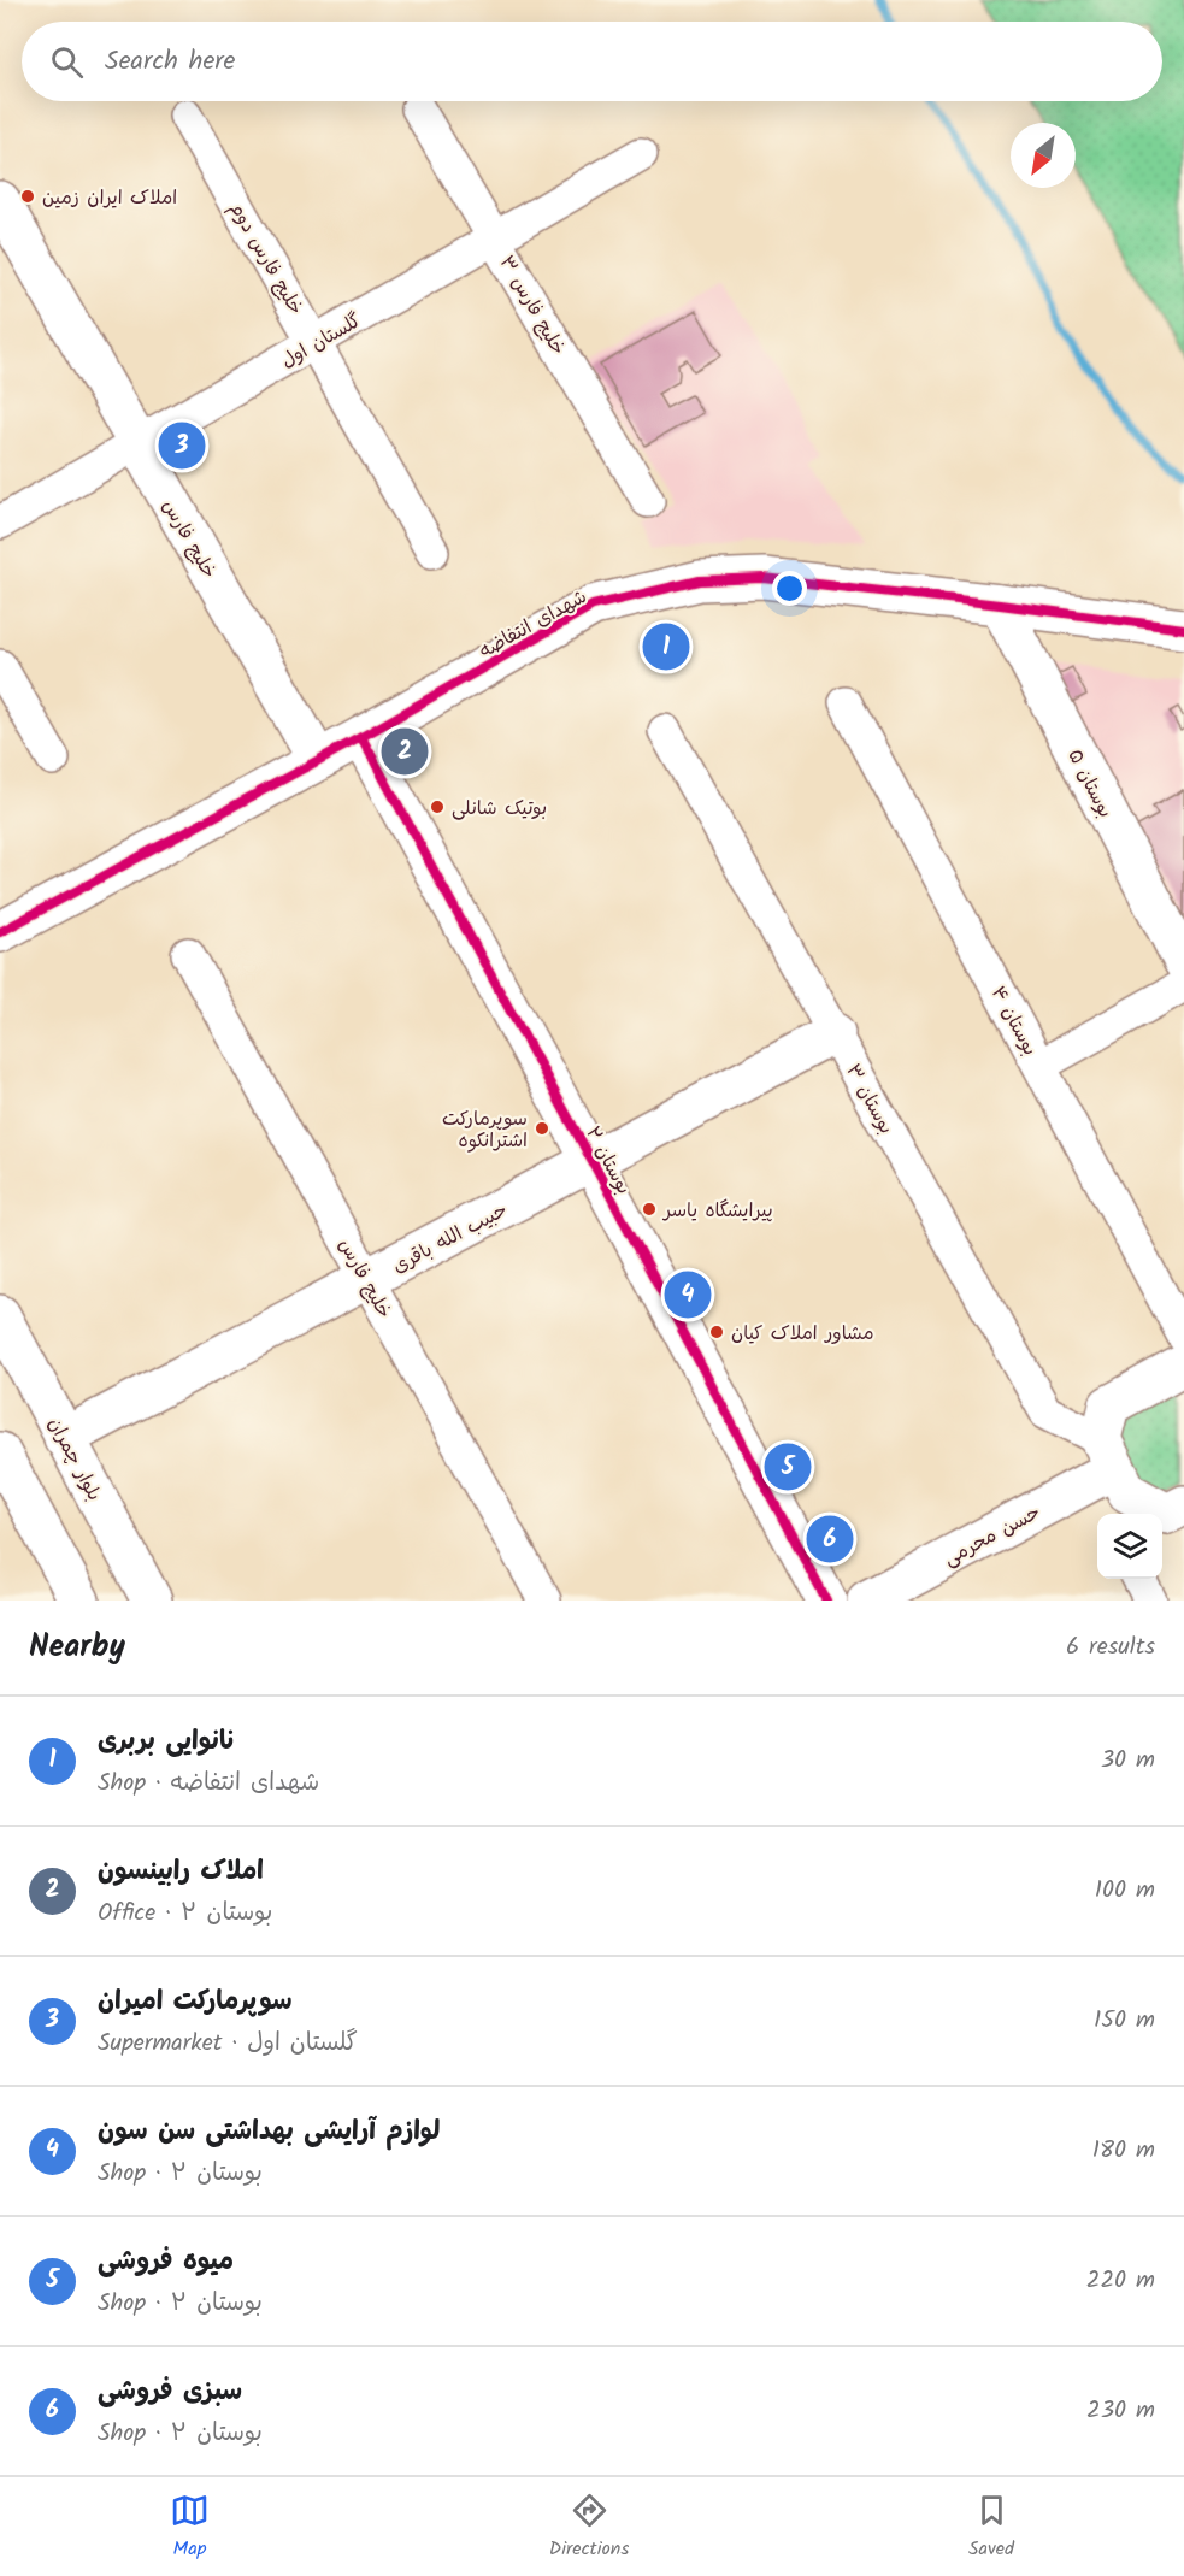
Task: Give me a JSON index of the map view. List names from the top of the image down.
{
  "streets": {
    "street": [
      "خلیج فارس دوم",
      "خلیج فارس ۳",
      "گلستان اول",
      "خلیج فارس",
      "شهدای انتفاضه",
      "بوستان ۵",
      "بوستان ۴",
      "بوستان ۳",
      "بوستان ۲",
      "حبیب الله باقری",
      "بلوار چمران",
      "حسن محرمی"
    ]
  },
  "crossings": [
    ["خلیج فارس دوم", "گلستان اول"],
    ["خلیج فارس ۳", "گلستان اول"],
    ["گلستان اول", "خلیج فارس"],
    ["خلیج فارس", "شهدای انتفاضه"],
    ["خلیج فارس", "حبیب الله باقری"],
    ["شهدای انتفاضه", "بوستان ۵"],
    ["شهدای انتفاضه", "بوستان ۲"],
    ["بوستان ۳", "حبیب الله باقری"],
    ["بوستان ۳", "حسن محرمی"],
    ["بوستان ۲", "حبیب الله باقری"],
    ["حبیب الله باقری", "بلوار چمران"]
  ],
  "places": [
    "املاک ایران زمین",
    "بوتیک شانلی",
    "سوپرمارکت اشترانکوه",
    "پیرایشگاه یاسر",
    "مشاور املاک کیان"
  ],
  "north": "bottom left",
  "page": {
    "search": "Search here",
    "pins": [
      "3",
      "1",
      "2",
      "4",
      "5",
      "6"
    ],
    "heading": ["Nearby", "6 results"],
    "list": [
      {
        "mark": "1",
        "name": "نانوایی بربری",
        "note": "Shop · شهدای انتفاضه",
        "value": "30 m"
      },
      {
        "mark": "2",
        "name": "املاک رابینسون",
        "note": "Office · بوستان ۲",
        "value": "100 m"
      },
      {
        "mark": "3",
        "name": "سوپرمارکت امیران",
        "note": "Supermarket · گلستان اول",
        "value": "150 m"
      },
      {
        "mark": "4",
        "name": "لوازم آرایشی بهداشتی سن سون",
        "note": "Shop · بوستان ۲",
        "value": "180 m"
      },
      {
        "mark": "5",
        "name": "میوه فروشی",
        "note": "Shop · بوستان ۲",
        "value": "220 m"
      },
      {
        "mark": "6",
        "name": "سبزی فروشی",
        "note": "Shop · بوستان ۲",
        "value": "230 m"
      }
    ],
    "nav": ["Map", "Directions", "Saved"]
  }
}
